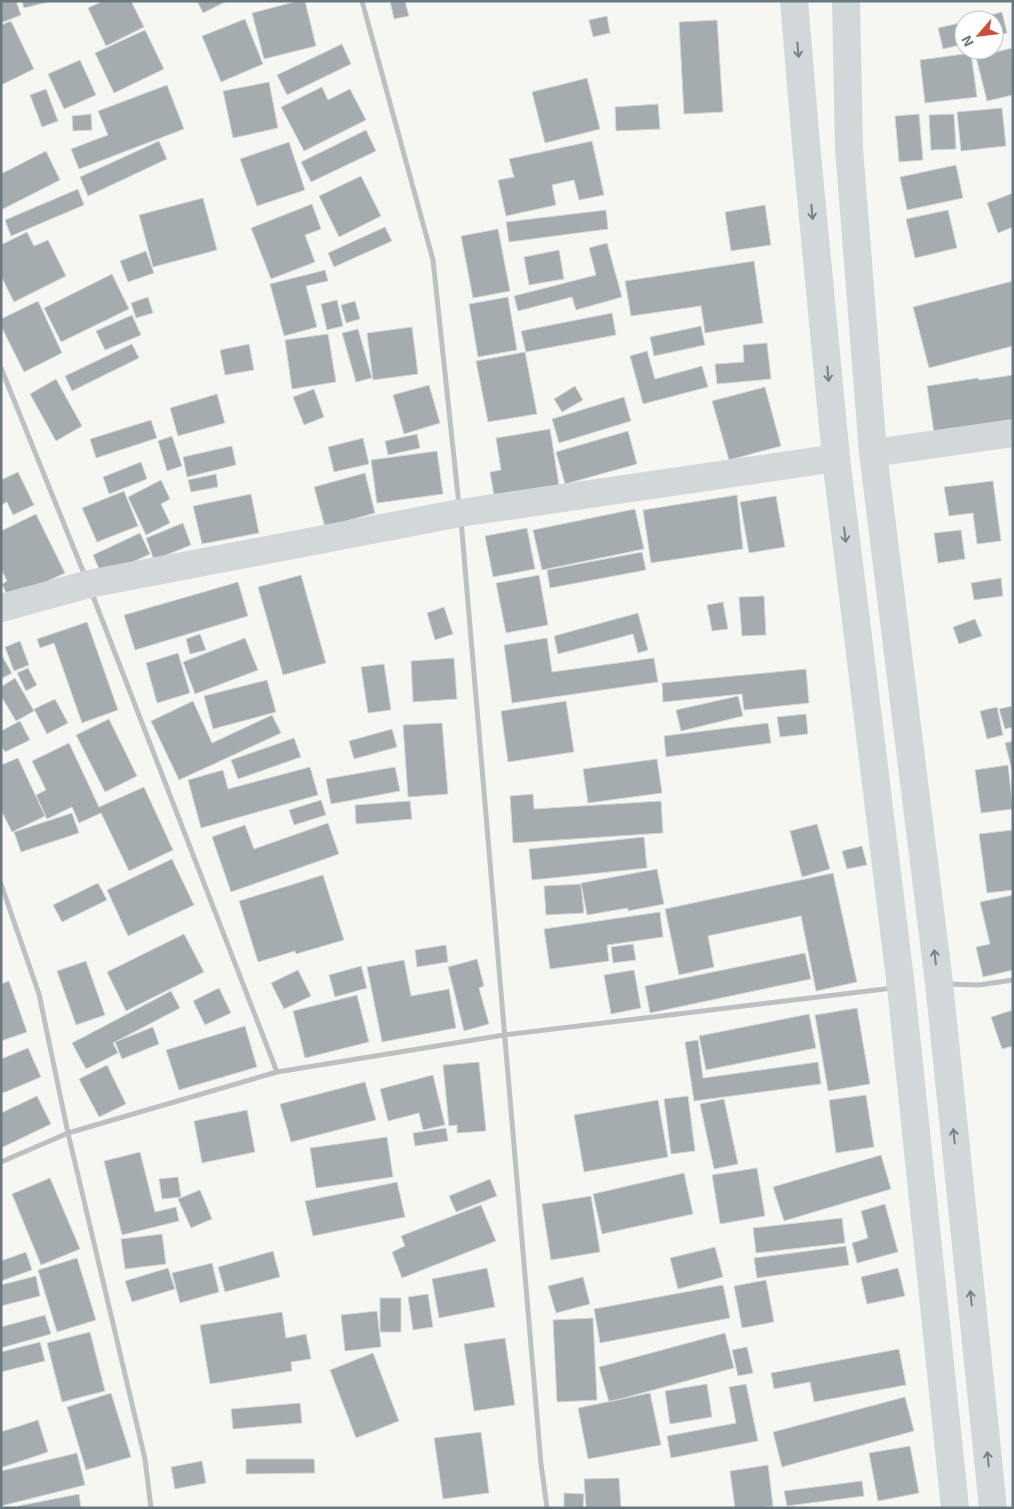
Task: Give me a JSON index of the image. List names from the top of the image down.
{
  "north": "bottom left"
}
